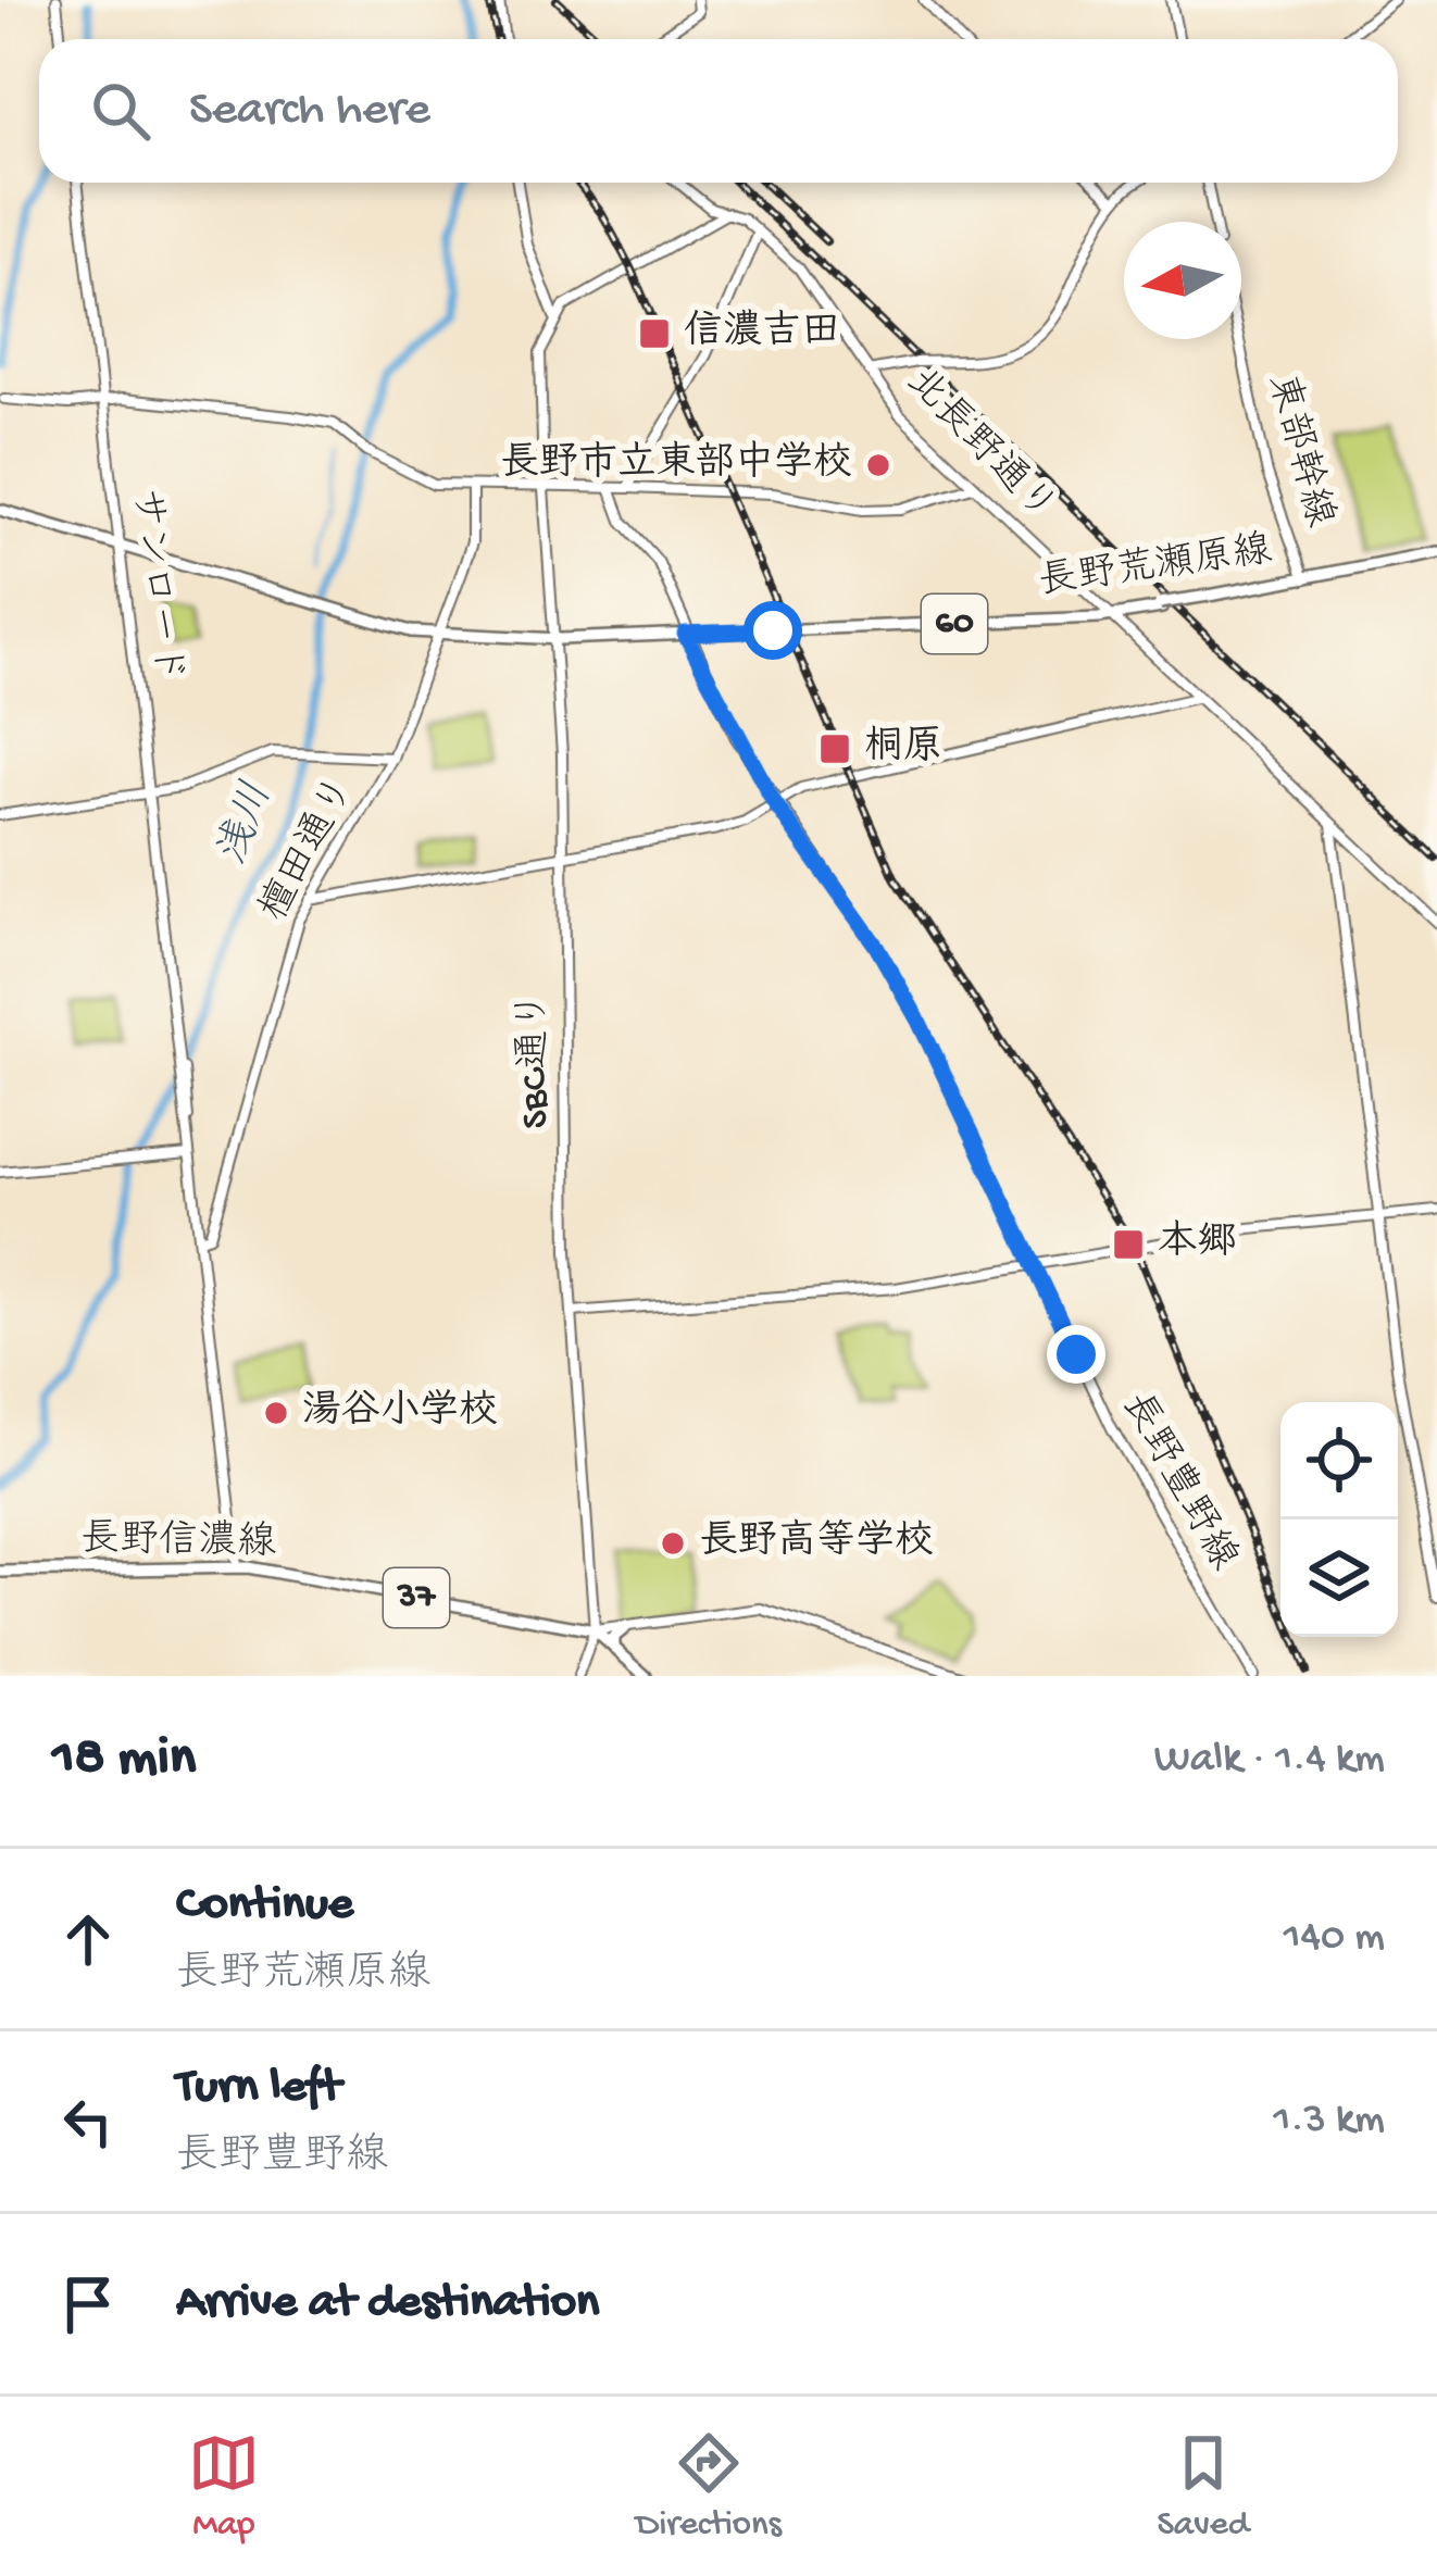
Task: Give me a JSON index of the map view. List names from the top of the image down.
{
  "streets": {
    "main road": [
      "長野荒瀬原線",
      "60",
      "長野信濃線",
      "37"
    ],
    "street": [
      "北長野通り",
      "東部幹線",
      "サンロード",
      "檀田通り",
      "SBC通り",
      "長野豊野線"
    ]
  },
  "crossings": [
    ["北長野通り", "長野荒瀬原線"],
    ["東部幹線", "長野荒瀬原線"],
    ["SBC通り", "長野信濃線"]
  ],
  "water": ["浅川"],
  "places": {
    "transit": ["信濃吉田", "桐原", "本郷"],
    "other": ["長野市立東部中学校", "湯谷小学校", "長野高等学校"]
  },
  "north": "left",
  "page": {
    "search": "Search here",
    "heading": ["18 min", "Walk · 1.4 km"],
    "list": [
      ["Continue", "長野荒瀬原線", "140 m"],
      ["Turn left", "長野豊野線", "1.3 km"],
      "Arrive at destination"
    ],
    "nav": ["Map", "Directions", "Saved"]
  }
}
